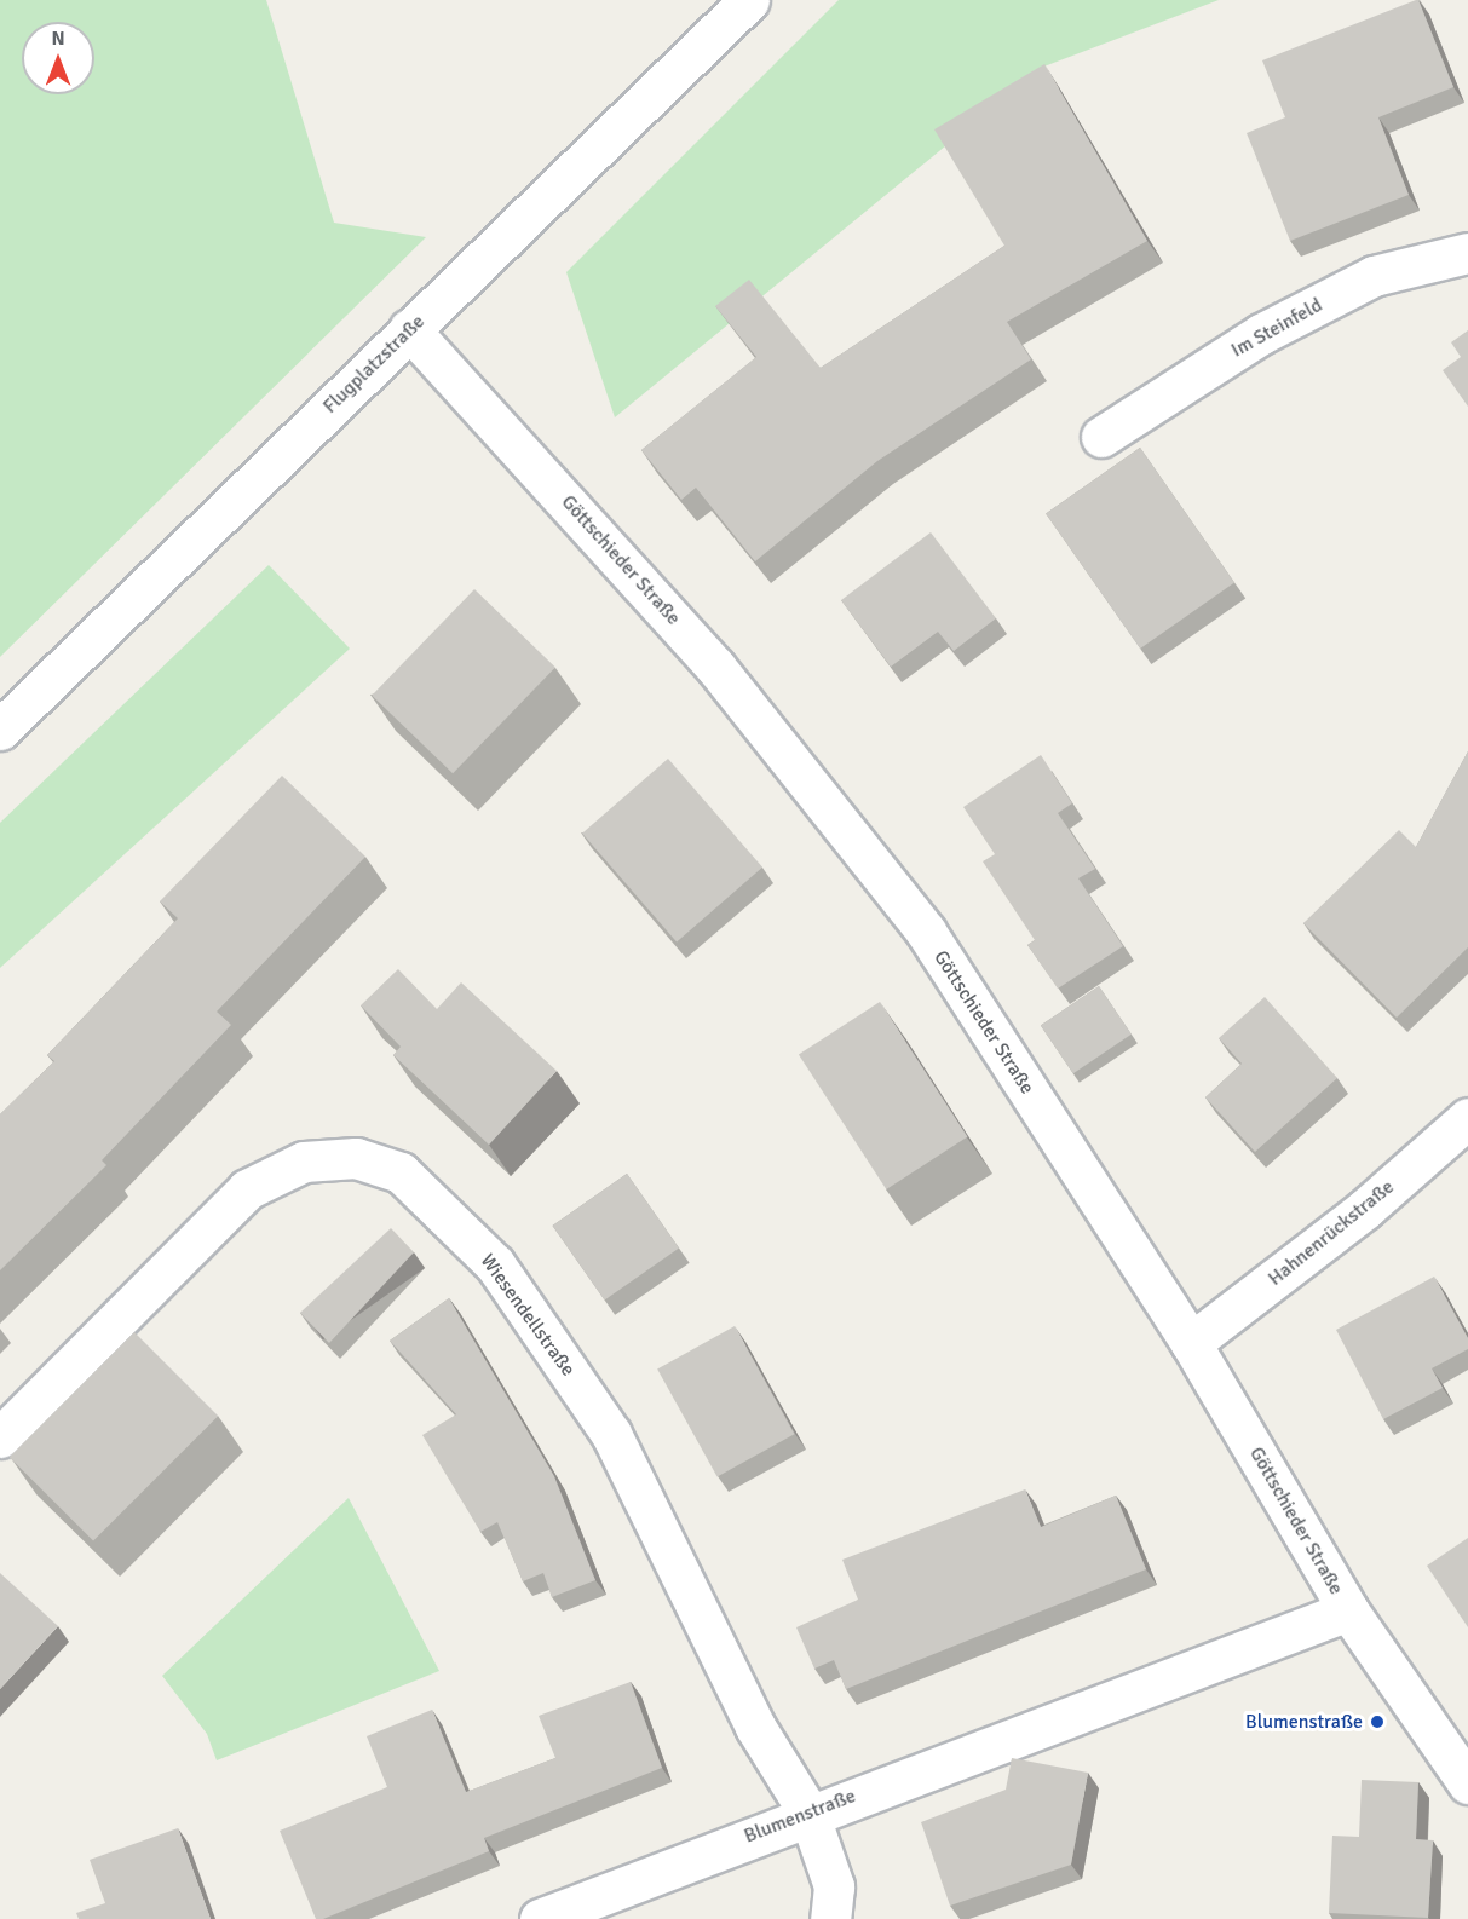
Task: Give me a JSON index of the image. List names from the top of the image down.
{
  "streets": {
    "street": [
      "Im Steinfeld",
      "Flugplatzstraße",
      "Göttschieder Straße",
      "Hahnenrückstraße",
      "Wiesendellstraße",
      "Blumenstraße"
    ]
  },
  "crossings": [
    ["Flugplatzstraße", "Göttschieder Straße"],
    ["Göttschieder Straße", "Hahnenrückstraße"],
    ["Göttschieder Straße", "Blumenstraße"],
    ["Wiesendellstraße", "Blumenstraße"]
  ],
  "places": ["Blumenstraße"],
  "north": "top"
}
